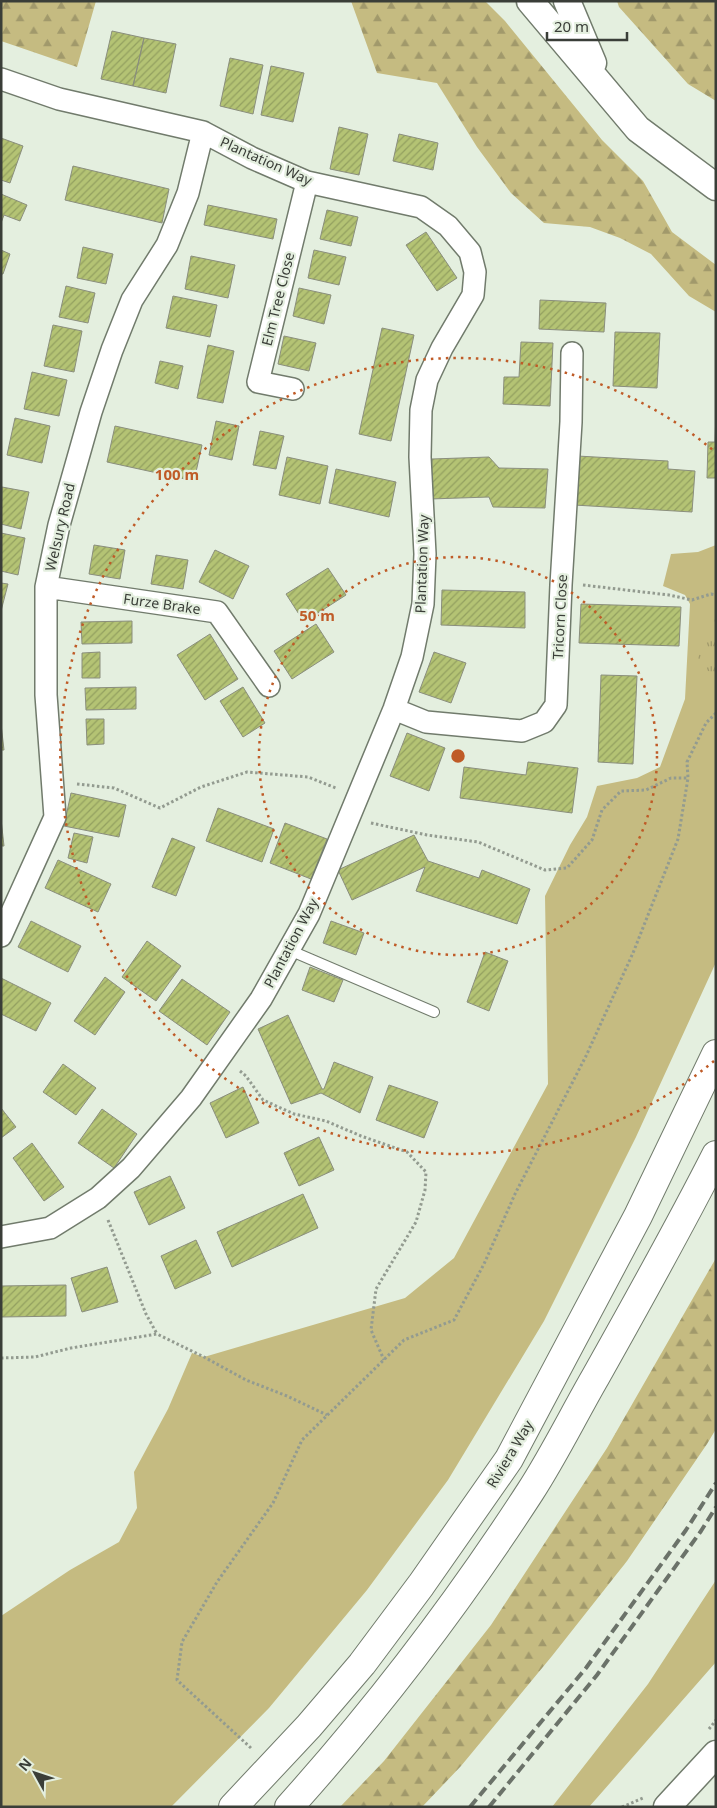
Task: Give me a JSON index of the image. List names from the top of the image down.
{
  "streets": {
    "main road": ["Riviera Way"],
    "street": [
      "Plantation Way",
      "Elm Tree Close",
      "Welsury Road",
      "Furze Brake",
      "Tricorn Close"
    ]
  },
  "crossings": [
    ["Plantation Way", "Elm Tree Close"],
    ["Plantation Way", "Welsury Road"],
    ["Plantation Way", "Tricorn Close"],
    ["Welsury Road", "Furze Brake"]
  ],
  "scale_bar": "20 m",
  "north": "top left",
  "rings": ["100 m", "50 m"]
}
